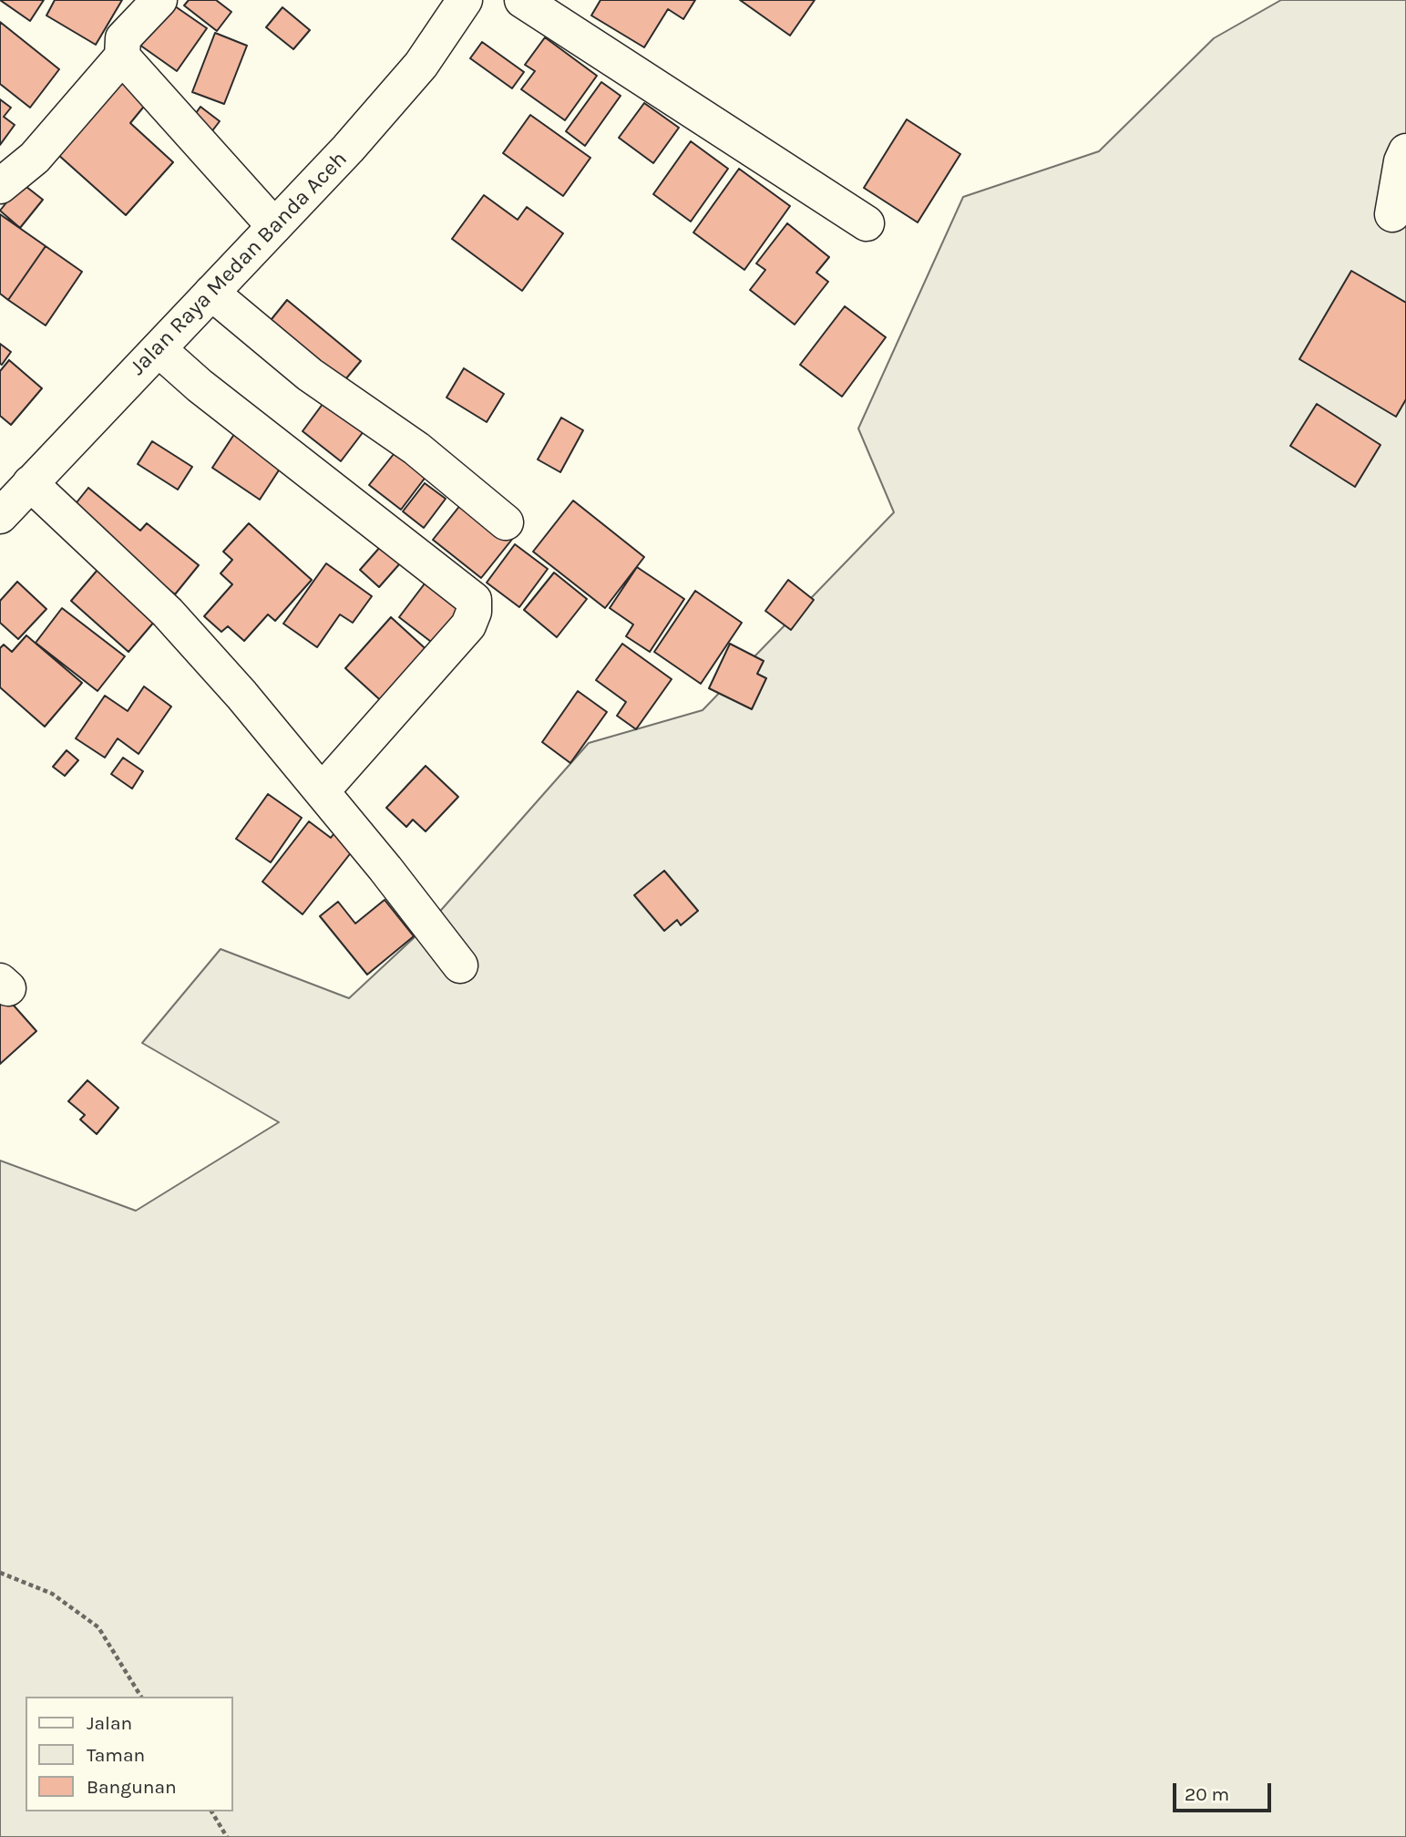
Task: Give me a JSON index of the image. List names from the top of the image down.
{
  "streets": {
    "main road": ["Jalan Raya Medan Banda Aceh"]
  },
  "legend": ["Jalan", "Taman", "Bangunan"],
  "scale_bar": "20 m"
}
